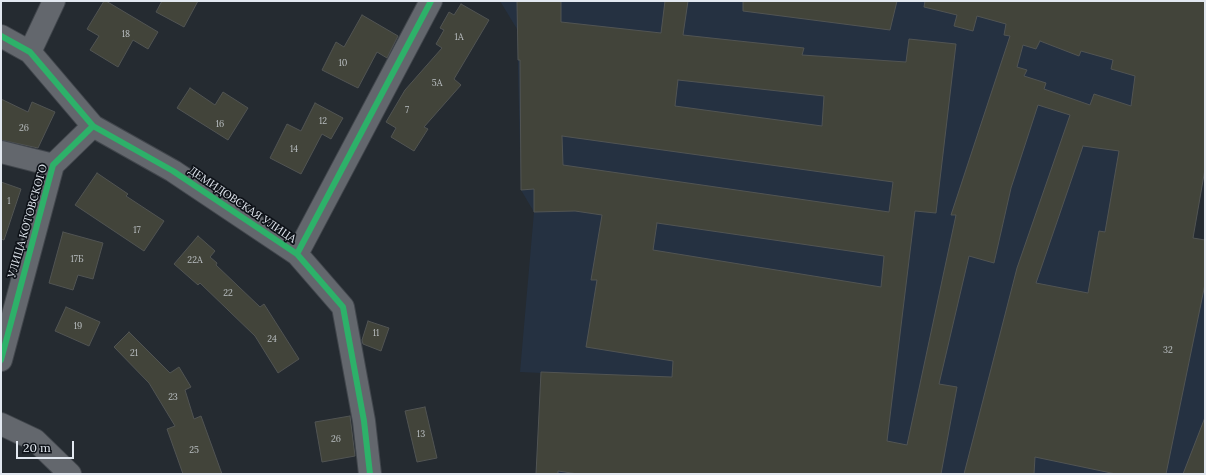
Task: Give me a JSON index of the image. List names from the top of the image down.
{
  "streets": {
    "street": ["ДЕМИДОВСКАЯ УЛИЦА", "УЛИЦА КОТОВСКОГО"]
  },
  "crossings": [
    ["ДЕМИДОВСКАЯ УЛИЦА", "УЛИЦА КОТОВСКОГО"]
  ],
  "house_numbers": [
    "18",
    "1А",
    "10",
    "5А",
    "7",
    "12",
    "16",
    "26",
    "14",
    "1",
    "17",
    "17Б",
    "22А",
    "22",
    "19",
    "11",
    "24",
    "32",
    "21",
    "23",
    "13",
    "26",
    "25"
  ],
  "scale_bar": "20 m"
}
